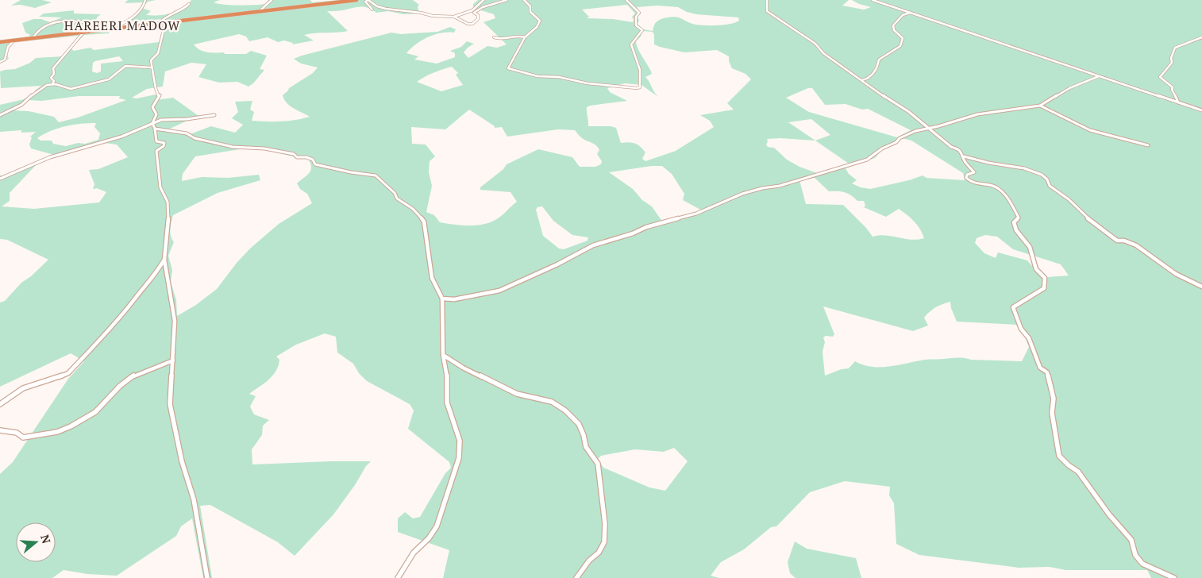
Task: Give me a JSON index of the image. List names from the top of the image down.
{
  "districts": ["HAREERI MADOW"],
  "north": "right"
}
